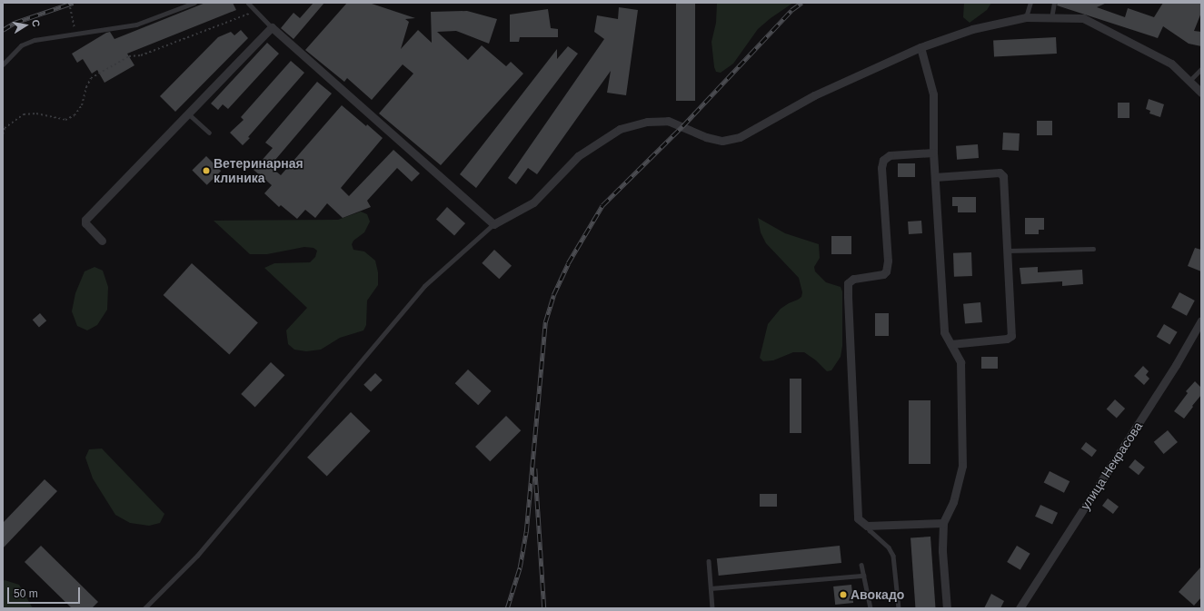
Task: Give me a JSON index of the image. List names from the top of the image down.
{
  "streets": {
    "street": ["улица Некрасова"]
  },
  "places": ["Ветеринарная клиника", "Авокадо"],
  "scale_bar": "50 m",
  "north": "right"
}
